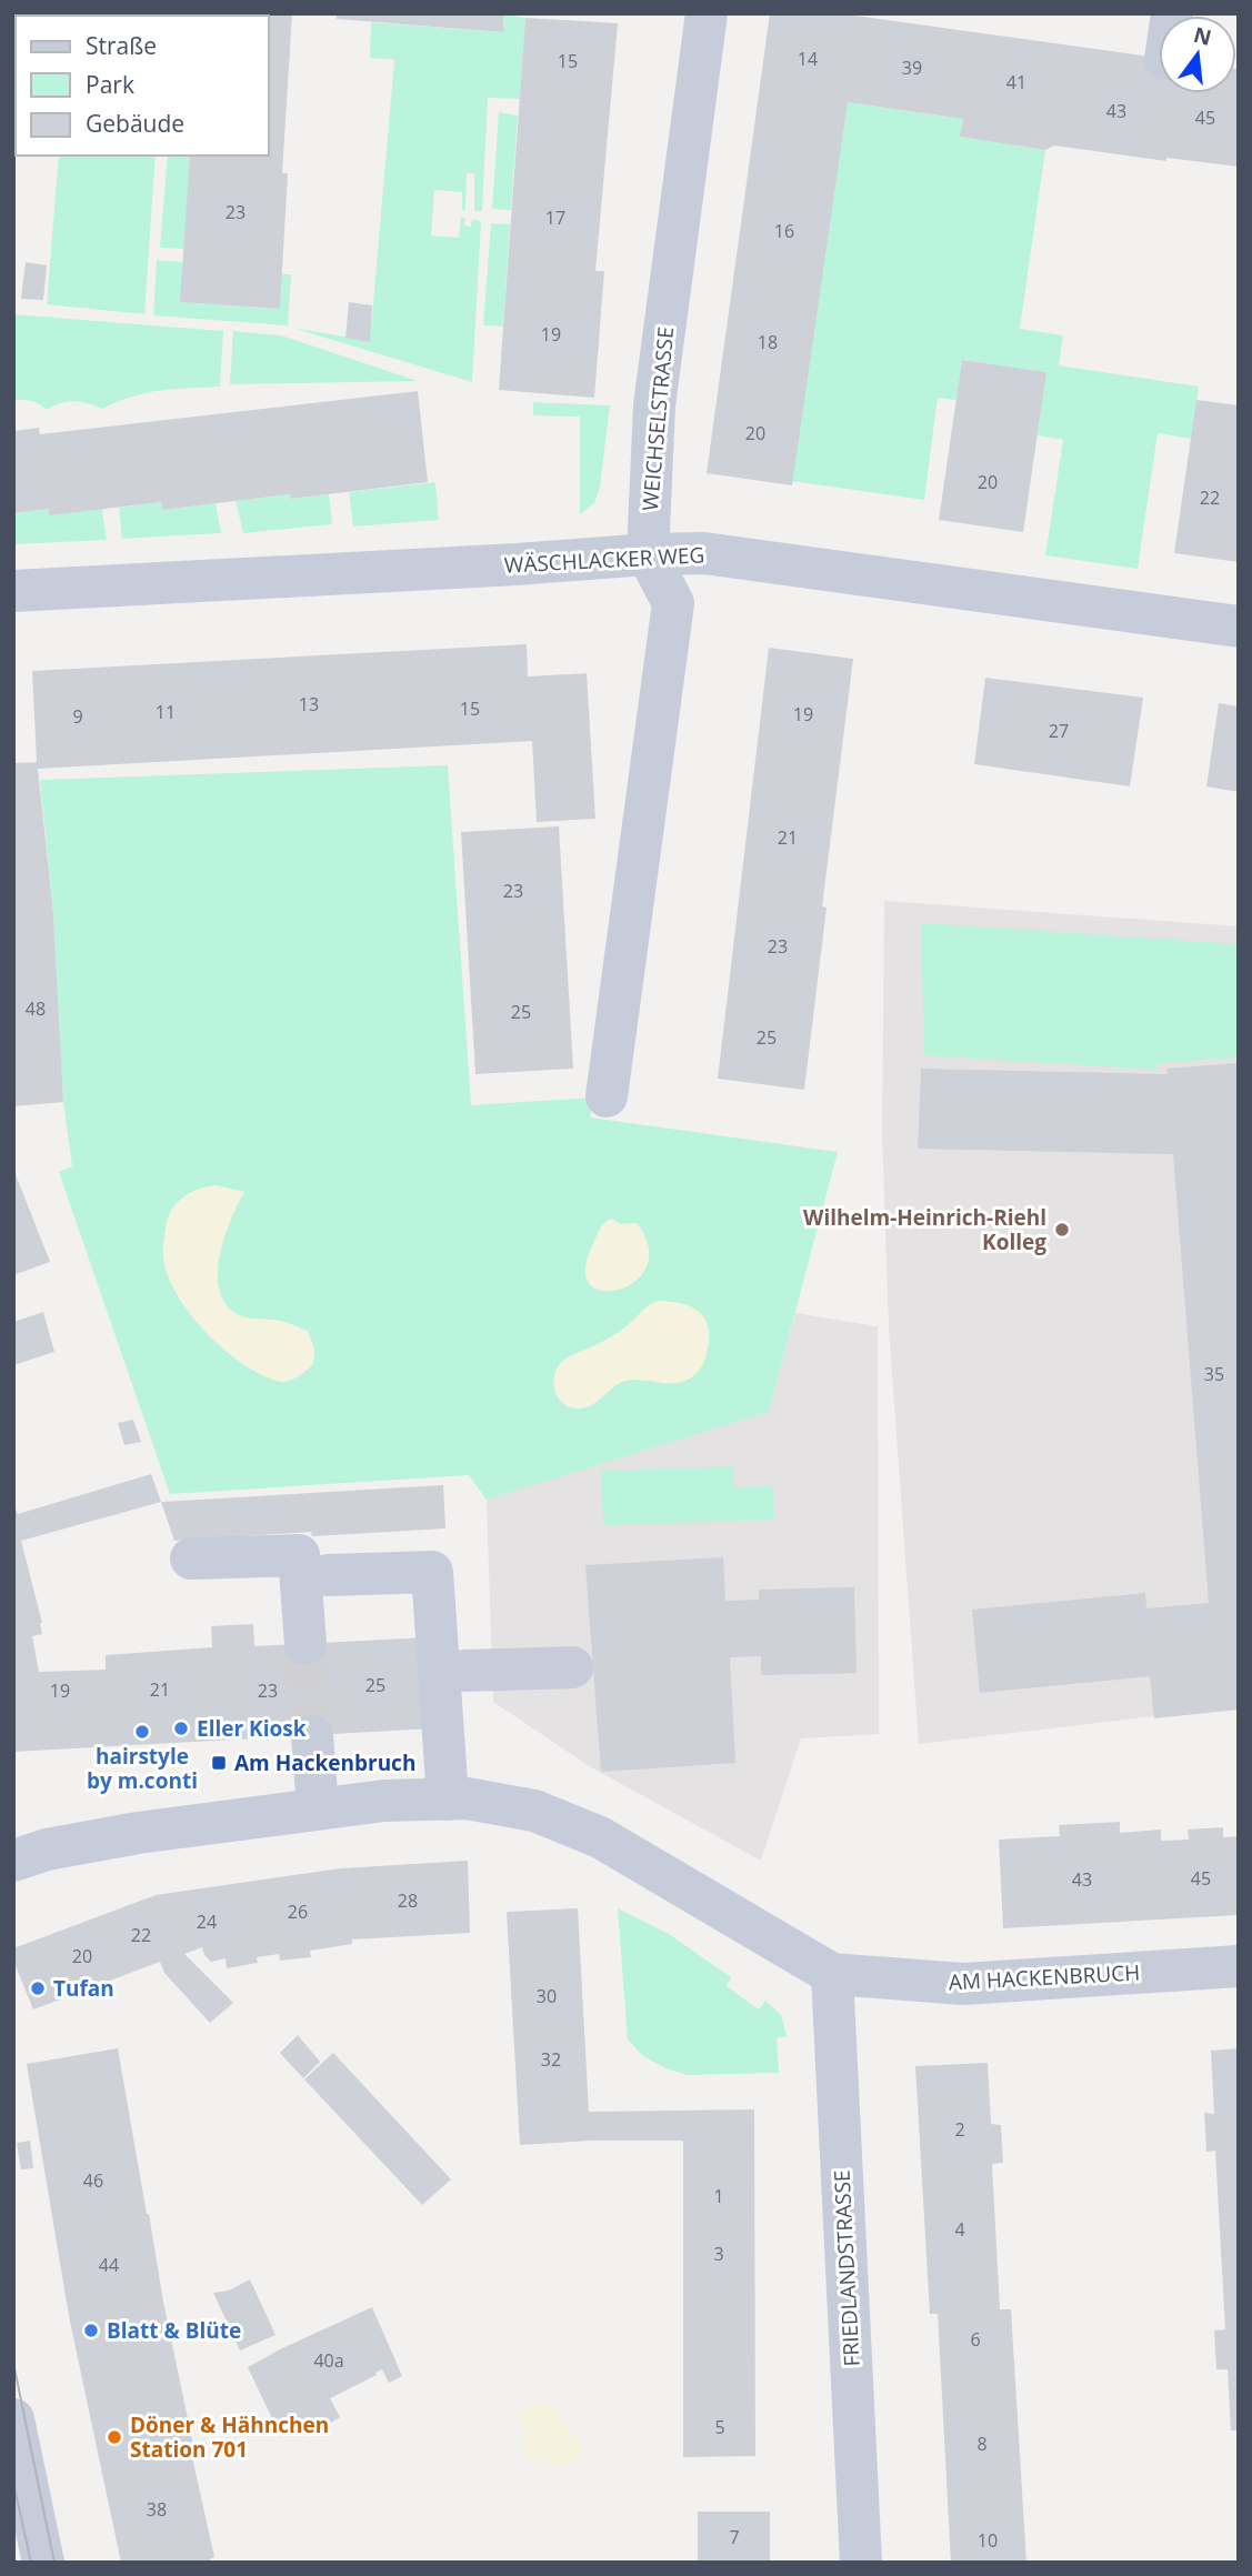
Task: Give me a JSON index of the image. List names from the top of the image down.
{
  "streets": {
    "street": [
      "WEICHSELSTRASSE",
      "WÄSCHLACKER WEG",
      "AM HACKENBRUCH",
      "FRIEDLANDSTRASSE"
    ]
  },
  "crossings": [
    ["WEICHSELSTRASSE", "WÄSCHLACKER WEG"],
    ["AM HACKENBRUCH", "FRIEDLANDSTRASSE"]
  ],
  "places": {
    "other": [
      "Wilhelm-Heinrich-Riehl Kolleg",
      "Eller Kiosk",
      "hairstyle by m.conti",
      "Tufan",
      "Blatt & Blüte",
      "Döner & Hähnchen Station 701"
    ],
    "transit": ["Am Hackenbruch"]
  },
  "house_numbers": [
    "14",
    "15",
    "39",
    "41",
    "43",
    "45",
    "23",
    "17",
    "16",
    "19",
    "18",
    "20",
    "20",
    "22",
    "13",
    "15",
    "11",
    "19",
    "9",
    "27",
    "21",
    "23",
    "23",
    "48",
    "25",
    "25",
    "35",
    "25",
    "21",
    "19",
    "23",
    "45",
    "43",
    "28",
    "26",
    "24",
    "22",
    "20",
    "30",
    "32",
    "2",
    "46",
    "1",
    "4",
    "3",
    "44",
    "6",
    "40a",
    "5",
    "8",
    "38",
    "7",
    "10"
  ],
  "legend": ["Straße", "Park", "Gebäude"],
  "north": "top"
}
